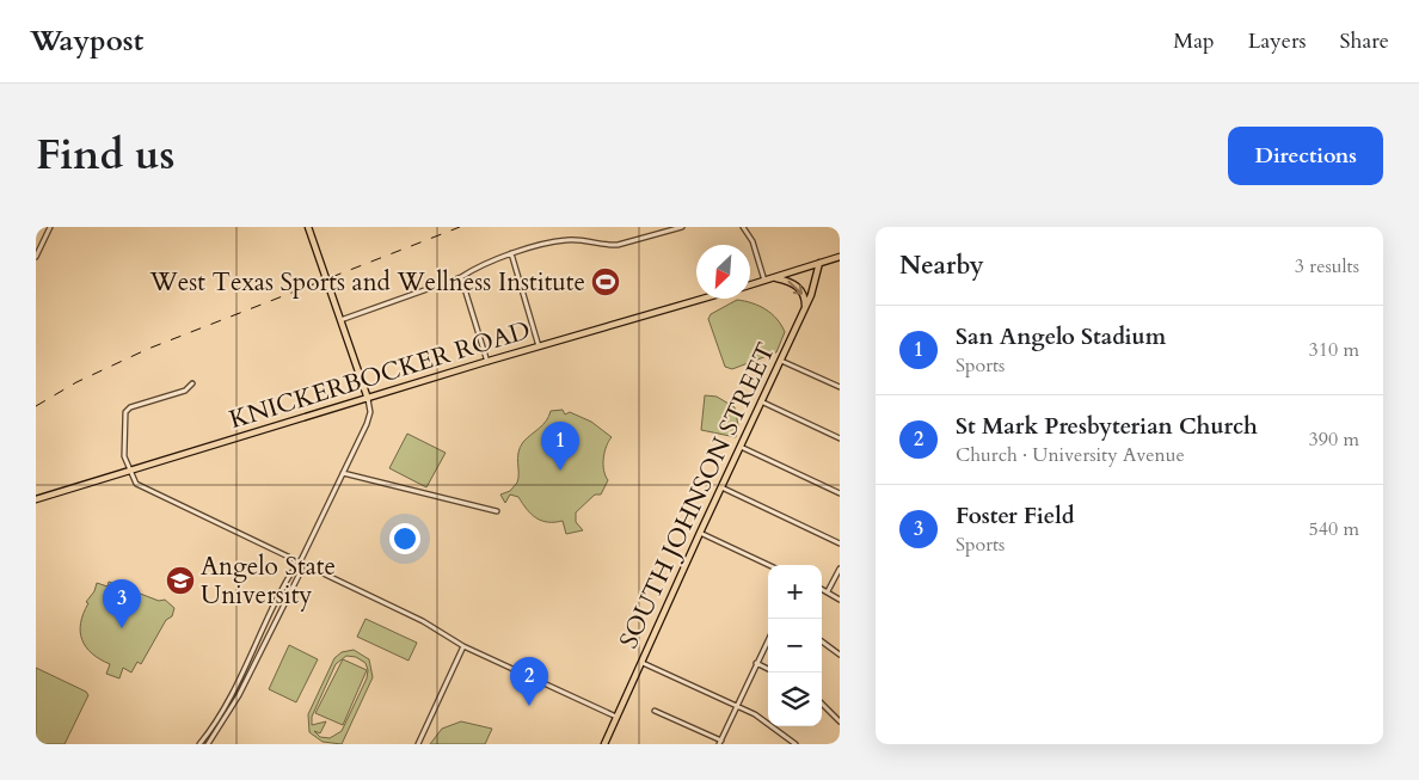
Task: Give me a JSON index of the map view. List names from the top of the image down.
{
  "streets": {
    "main road": ["KNICKERBOCKER ROAD", "SOUTH JOHNSON STREET"]
  },
  "places": {
    "sports": ["West Texas Sports and Wellness Institute"],
    "school or university": ["Angelo State University"]
  },
  "north": "bottom left",
  "page": {
    "header": "Waypost",
    "nav": ["Map", "Layers", "Share"],
    "title": "Find us",
    "buttons": "Directions",
    "heading": ["Nearby", "3 results"],
    "list": [
      {
        "mark": "1",
        "name": "San Angelo Stadium",
        "note": "Sports",
        "value": "310 m"
      },
      {
        "mark": "2",
        "name": "St Mark Presbyterian Church",
        "note": "Church · University Avenue",
        "value": "390 m"
      },
      {
        "mark": "3",
        "name": "Foster Field",
        "note": "Sports",
        "value": "540 m"
      }
    ],
    "pins": ["1", "3", "2"],
    "map_buttons": ["+", "−"]
  }
}
